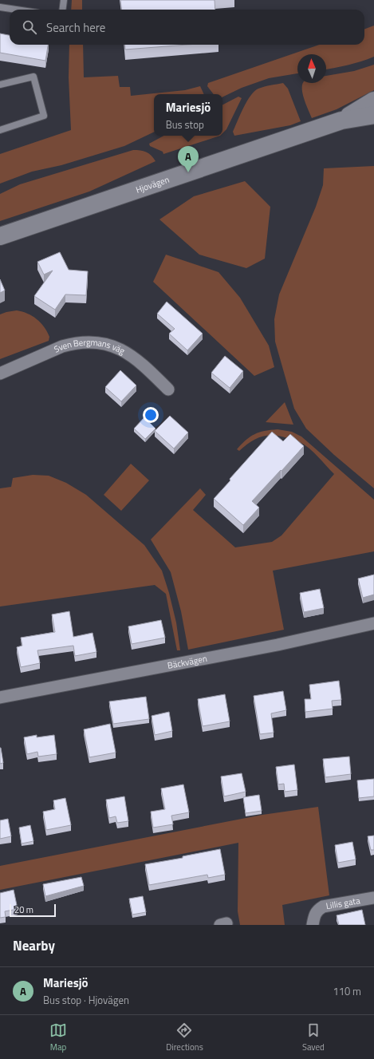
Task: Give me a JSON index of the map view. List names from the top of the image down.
{
  "streets": {
    "main road": ["Hjovägen"],
    "street": ["Sven Bergmans väg", "Bäckvägen", "Lillis gata"]
  },
  "scale_bar": "20 m",
  "north": "top",
  "page": {
    "search": "Search here",
    "popup": ["Mariesjö", "Bus stop"],
    "pins": "A",
    "scale": "20 m",
    "heading": "Nearby",
    "list": [
      {
        "mark": "A",
        "name": "Mariesjö",
        "note": "Bus stop · Hjovägen",
        "value": "110 m"
      }
    ],
    "nav": ["Map", "Directions", "Saved"]
  }
}
